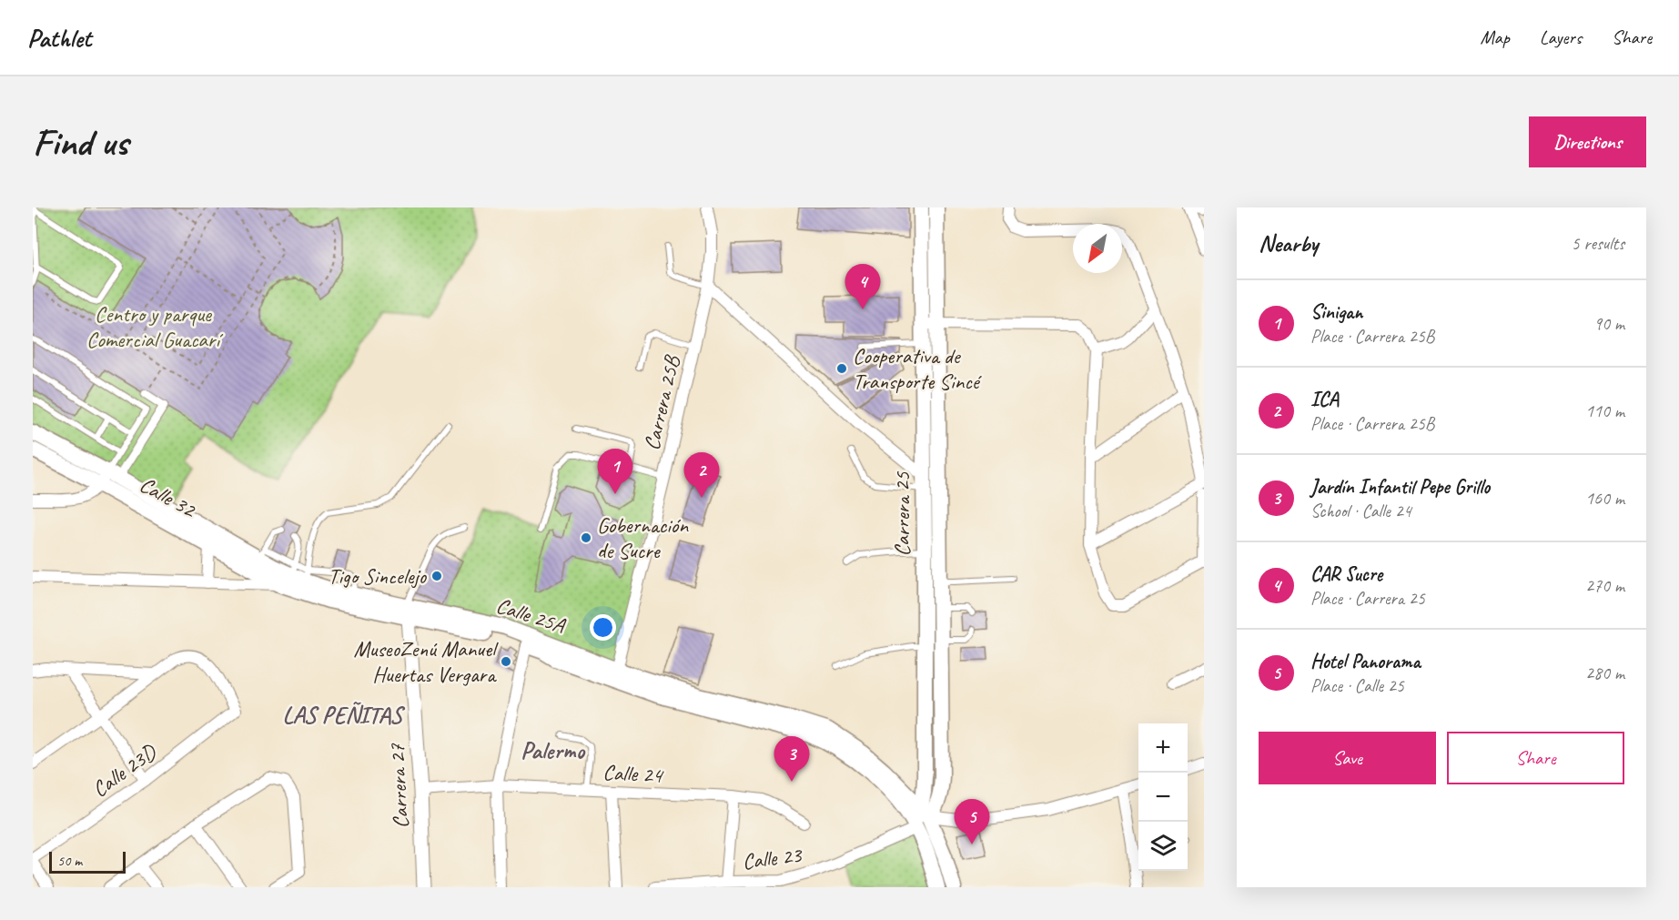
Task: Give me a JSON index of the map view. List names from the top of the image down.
{
  "streets": {
    "main road": ["Calle 32", "Carrera 25", "Calle 25A"],
    "street": [
      "Carrera 25B",
      "Calle 23D",
      "Calle 24",
      "Carrera 27",
      "Calle 23"
    ]
  },
  "crossings": [
    ["Carrera 25B", "Calle 25A"],
    ["Calle 32", "Calle 25A"],
    ["Carrera 25", "Calle 25A"],
    ["Calle 25A", "Carrera 27"],
    ["Calle 25A", "Calle 23"],
    ["Calle 24", "Carrera 27"]
  ],
  "districts": ["LAS PEÑITAS", "Palermo"],
  "parks": ["Centro y parque Comercial Guacarí"],
  "places": [
    "Cooperativa de Transporte Sincé",
    "Gobernación de Sucre",
    "Tigo Sincelejo",
    "MuseoZenú Manuel Huertas Vergara"
  ],
  "scale_bar": "50 m",
  "north": "bottom left",
  "page": {
    "header": "Pathlet",
    "nav": ["Map", "Layers", "Share"],
    "buttons": [
      "Directions",
      ["Save", "Share"]
    ],
    "title": "Find us",
    "heading": ["Nearby", "5 results"],
    "pins": [
      "4",
      "1",
      "2",
      "3",
      "5"
    ],
    "list": [
      {
        "mark": "1",
        "name": "Sinigan",
        "note": "Place · Carrera 25B",
        "value": "90 m"
      },
      {
        "mark": "2",
        "name": "ICA",
        "note": "Place · Carrera 25B",
        "value": "110 m"
      },
      {
        "mark": "3",
        "name": "Jardín Infantil Pepe Grillo",
        "note": "School · Calle 24",
        "value": "160 m"
      },
      {
        "mark": "4",
        "name": "CAR Sucre",
        "note": "Place · Carrera 25",
        "value": "270 m"
      },
      {
        "mark": "5",
        "name": "Hotel Panorama",
        "note": "Place · Calle 25",
        "value": "280 m"
      }
    ],
    "map_buttons": ["+", "−"],
    "scale": "50 m"
  }
}
